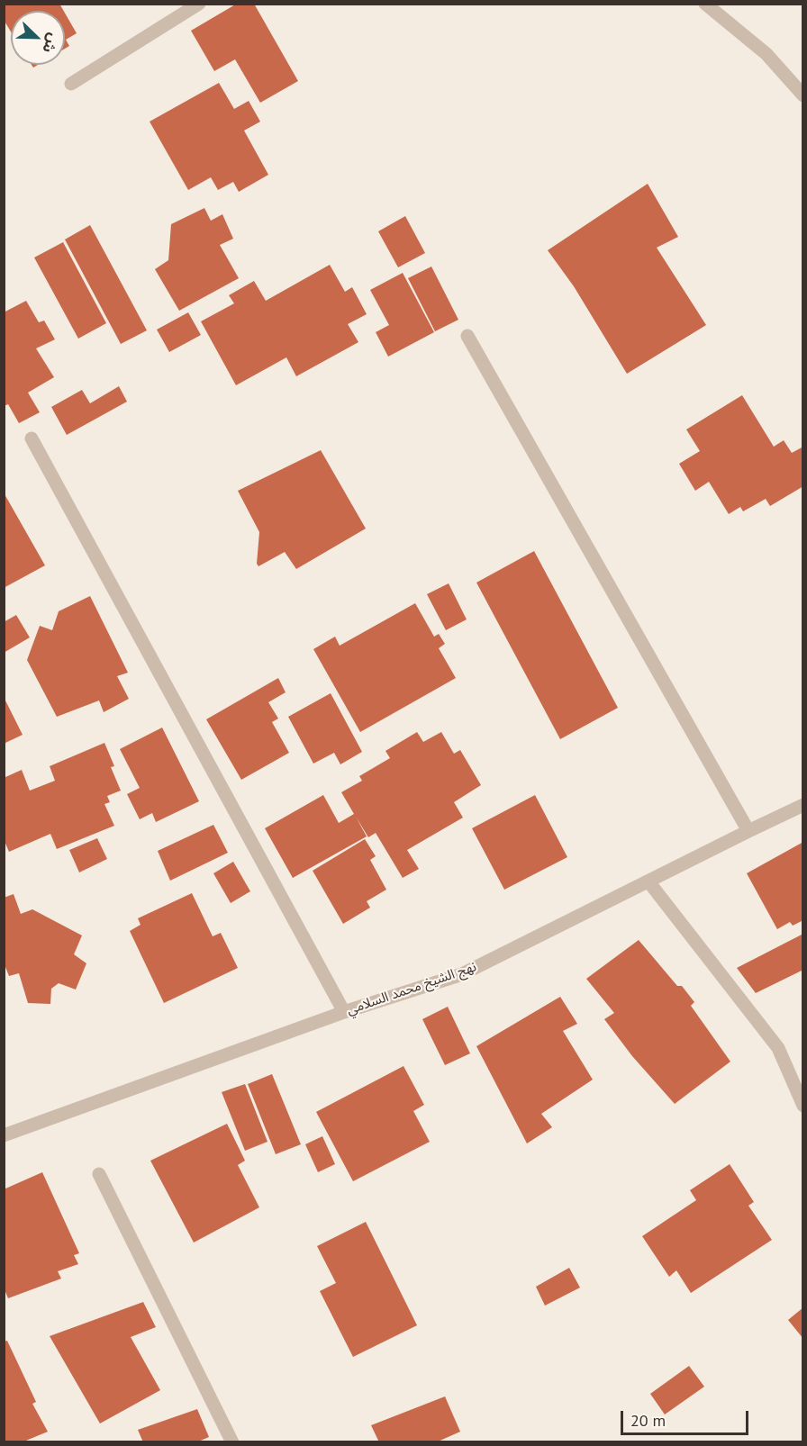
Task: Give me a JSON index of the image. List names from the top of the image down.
{
  "streets": {
    "street": ["نهج الشيخ محمد السلامي"]
  },
  "scale_bar": "20 m",
  "north": "bottom right"
}
